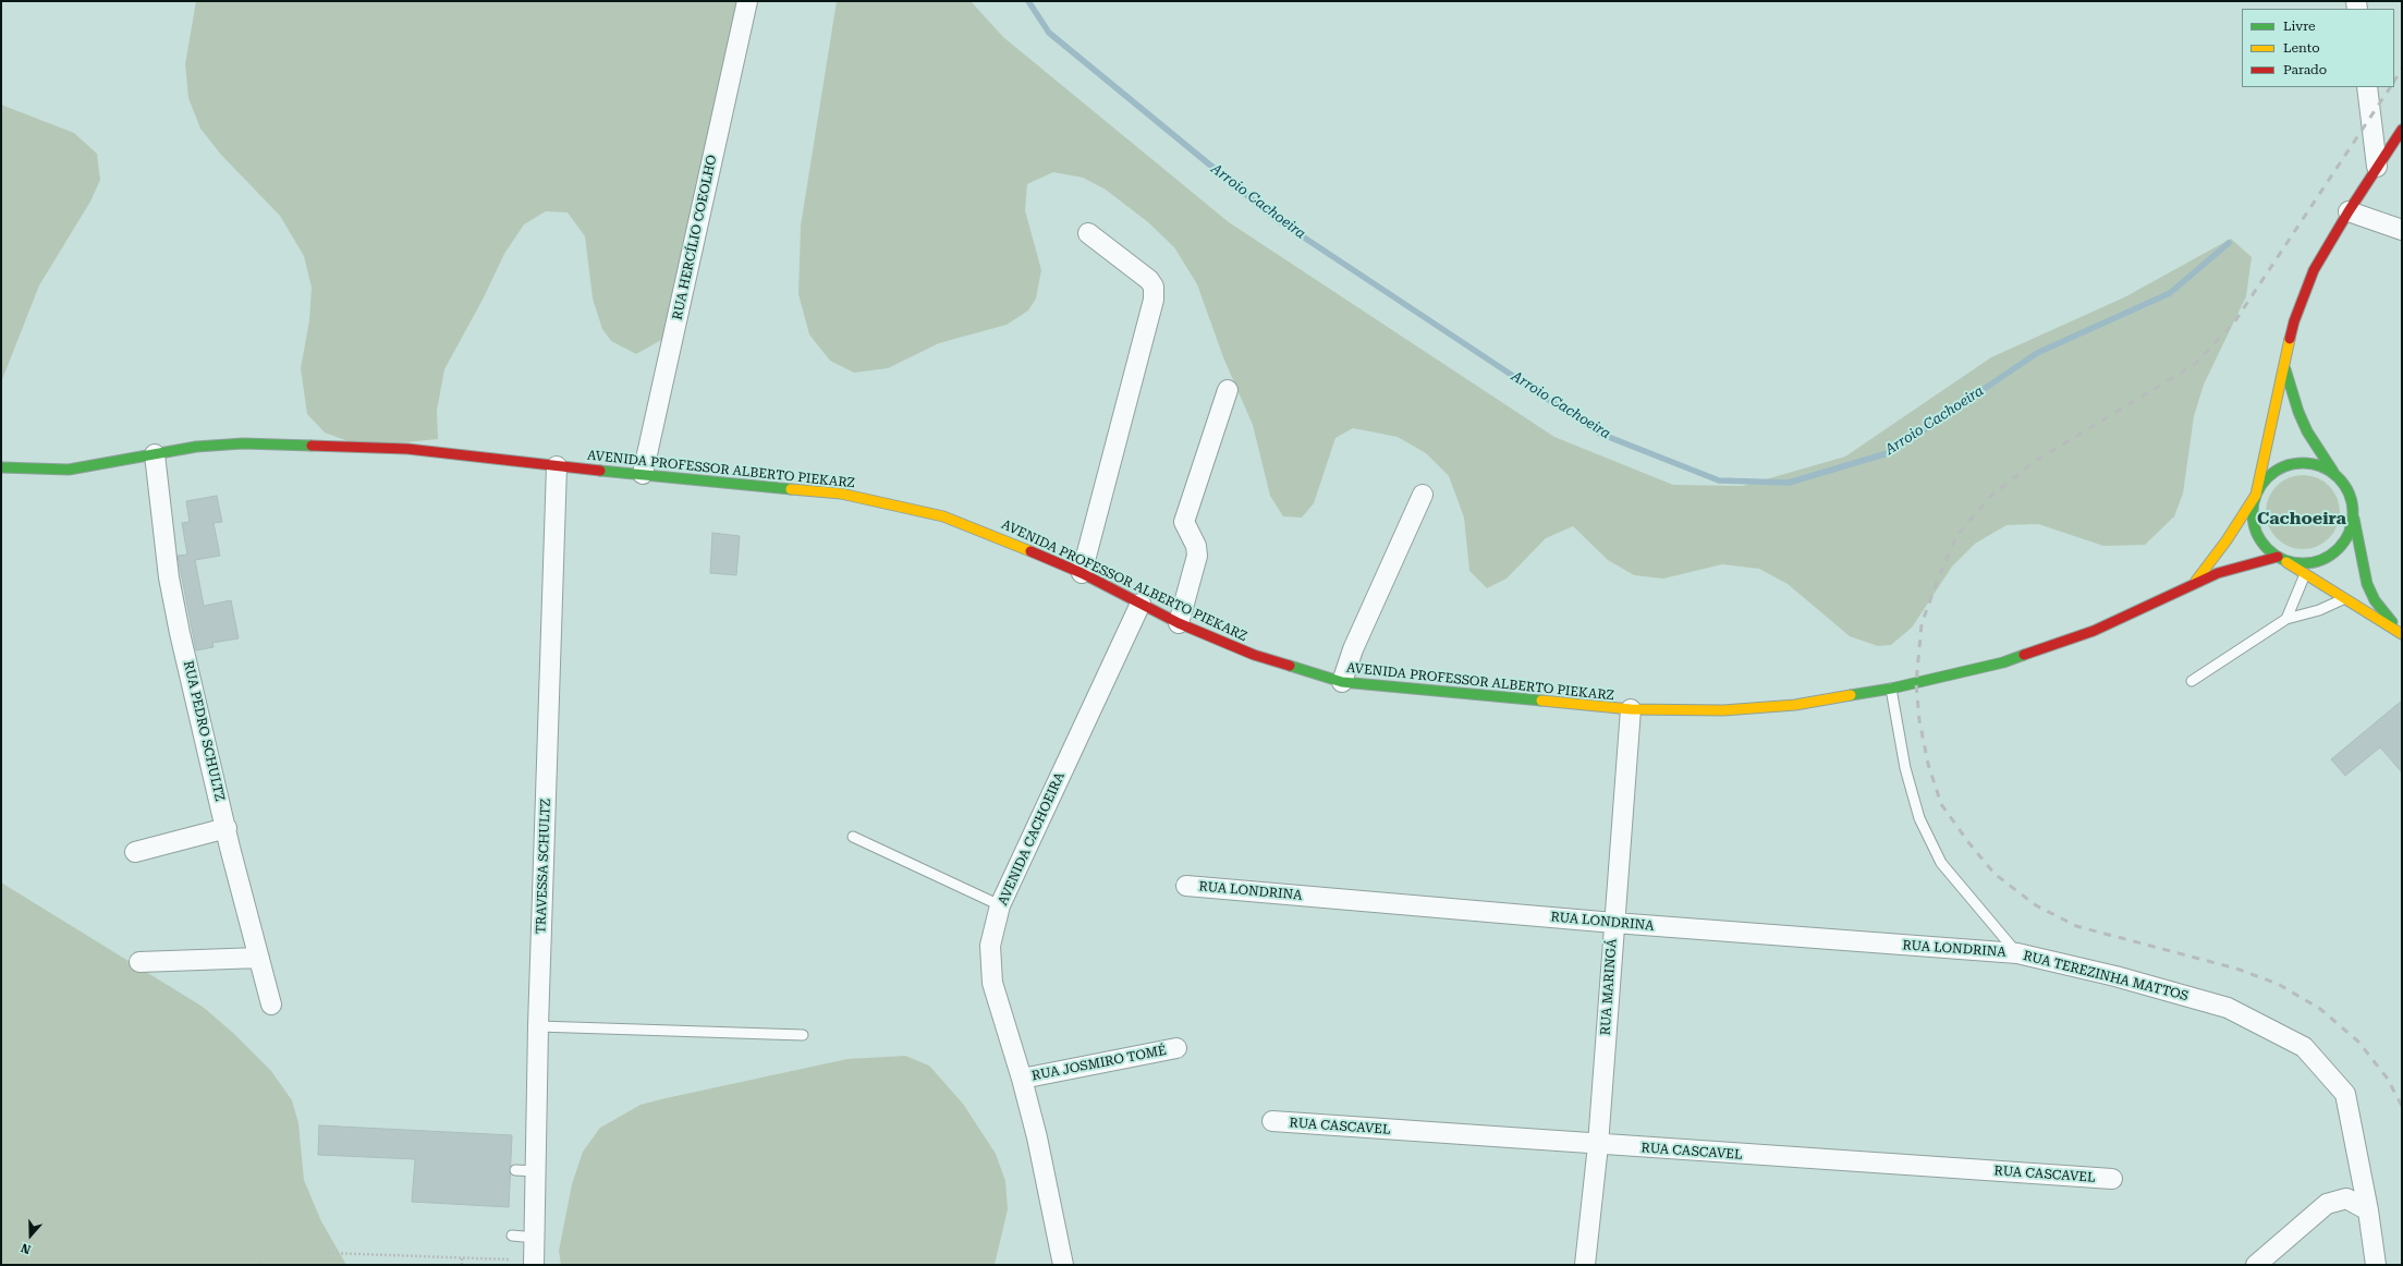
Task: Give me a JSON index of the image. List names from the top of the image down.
{
  "streets": {
    "main road": ["AVENIDA PROFESSOR ALBERTO PIEKARZ"],
    "street": [
      "RUA HERCÍLIO COEOLHO",
      "RUA PEDRO SCHULTZ",
      "AVENIDA CACHOEIRA",
      "TRAVESSA SCHULTZ",
      "RUA LONDRINA",
      "RUA TEREZINHA MATTOS",
      "RUA MARINGÁ",
      "RUA JOSMIRO TOMÉ",
      "RUA CASCAVEL"
    ]
  },
  "crossings": [
    ["RUA HERCÍLIO COEOLHO", "AVENIDA PROFESSOR ALBERTO PIEKARZ"],
    ["AVENIDA PROFESSOR ALBERTO PIEKARZ", "RUA PEDRO SCHULTZ"],
    ["AVENIDA PROFESSOR ALBERTO PIEKARZ", "AVENIDA CACHOEIRA"],
    ["AVENIDA PROFESSOR ALBERTO PIEKARZ", "TRAVESSA SCHULTZ"],
    ["AVENIDA PROFESSOR ALBERTO PIEKARZ", "RUA TEREZINHA MATTOS"],
    ["AVENIDA PROFESSOR ALBERTO PIEKARZ", "RUA MARINGÁ"],
    ["AVENIDA CACHOEIRA", "RUA JOSMIRO TOMÉ"],
    ["RUA LONDRINA", "RUA TEREZINHA MATTOS"],
    ["RUA LONDRINA", "RUA MARINGÁ"],
    ["RUA MARINGÁ", "RUA CASCAVEL"]
  ],
  "districts": ["Cachoeira"],
  "water": ["Arroio Cachoeira"],
  "legend": ["Livre", "Lento", "Parado"],
  "north": "bottom"
}
